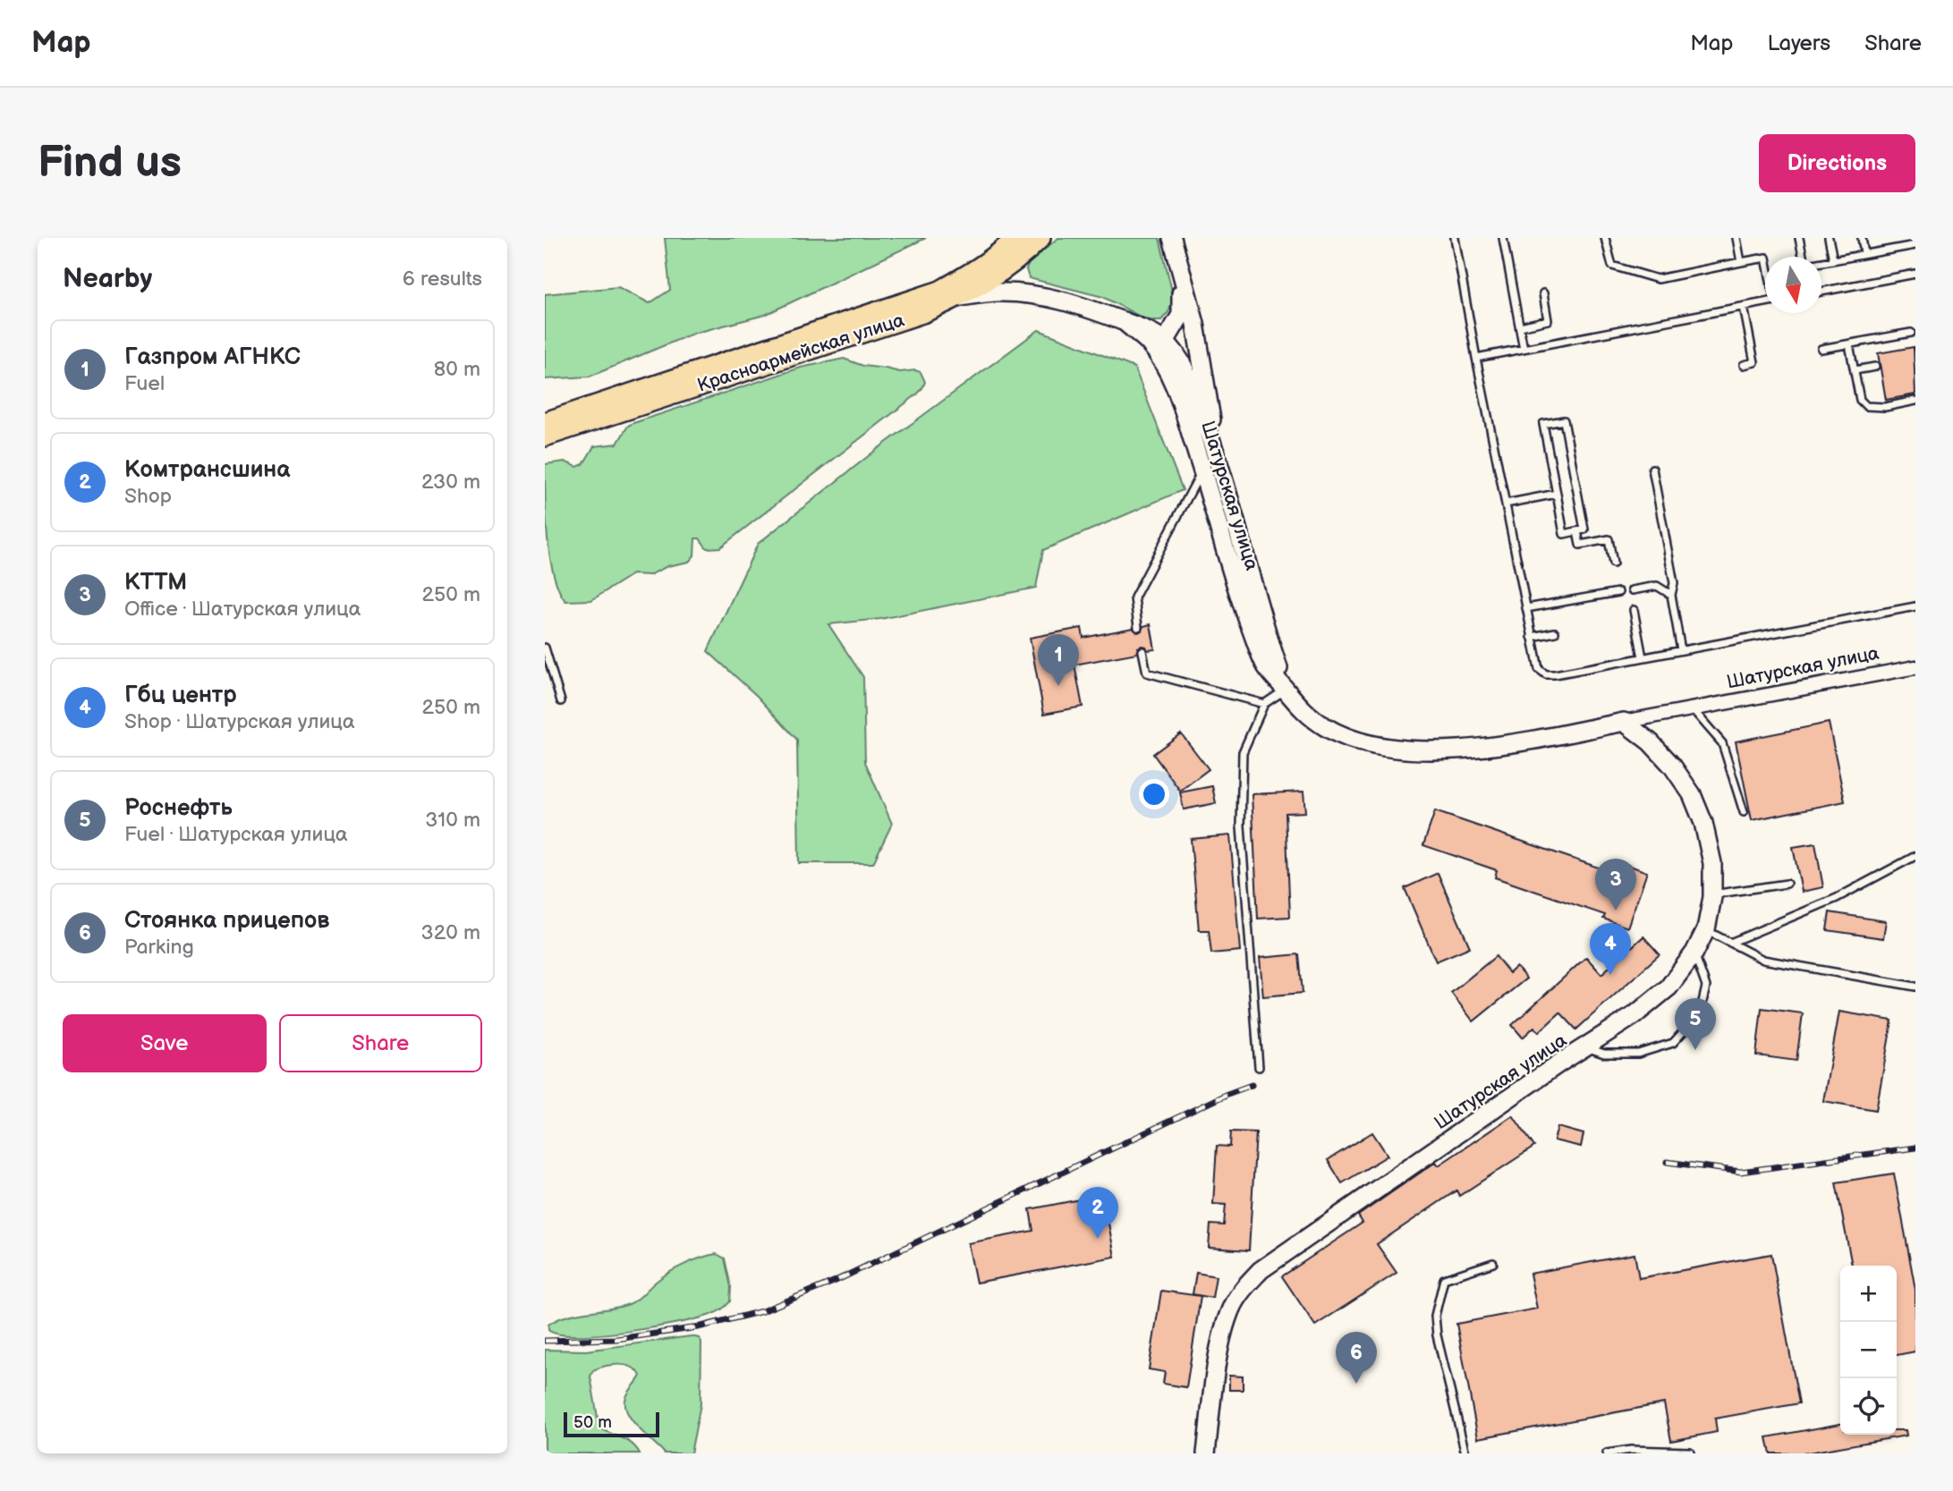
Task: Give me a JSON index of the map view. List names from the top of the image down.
{
  "streets": {
    "main road": ["Красноармейская улица", "Шатурская улица"]
  },
  "scale_bar": "50 m",
  "north": "bottom",
  "page": {
    "header": "Map",
    "nav": ["Map", "Layers", "Share"],
    "buttons": [
      "Directions",
      ["Save", "Share"]
    ],
    "title": "Find us",
    "heading": ["Nearby", "6 results"],
    "list": [
      {
        "mark": "1",
        "name": "Газпром АГНКС",
        "note": "Fuel",
        "value": "80 m"
      },
      {
        "mark": "2",
        "name": "Комтрансшина",
        "note": "Shop",
        "value": "230 m"
      },
      {
        "mark": "3",
        "name": "КТТМ",
        "note": "Office · Шатурская улица",
        "value": "250 m"
      },
      {
        "mark": "4",
        "name": "Гбц центр",
        "note": "Shop · Шатурская улица",
        "value": "250 m"
      },
      {
        "mark": "5",
        "name": "Роснефть",
        "note": "Fuel · Шатурская улица",
        "value": "310 m"
      },
      {
        "mark": "6",
        "name": "Стоянка прицепов",
        "note": "Parking",
        "value": "320 m"
      }
    ],
    "pins": [
      "1",
      "3",
      "4",
      "5",
      "2",
      "6"
    ],
    "map_buttons": ["+", "−"],
    "scale": "50 m"
  }
}
